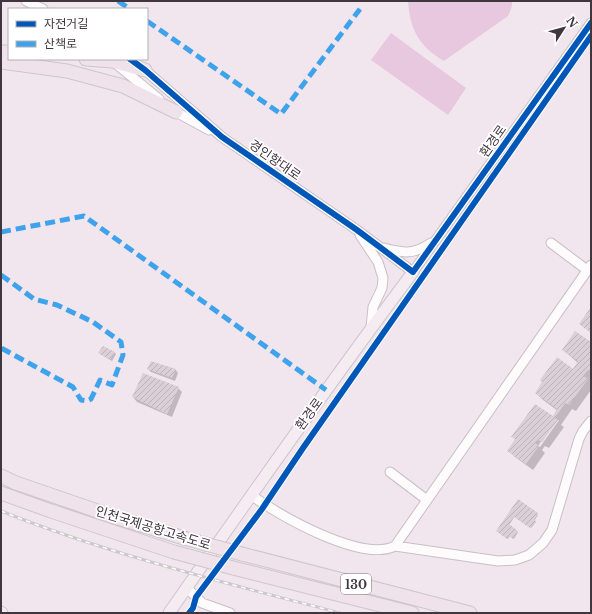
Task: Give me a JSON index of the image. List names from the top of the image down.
{
  "streets": {
    "highway": ["인천국제공항고속도로", "130"],
    "main road": ["환경로"],
    "street": ["경인항대로"]
  },
  "crossings": [
    ["환경로", "경인항대로"]
  ],
  "legend": ["자전거길", "산책로"],
  "north": "top right"
}
